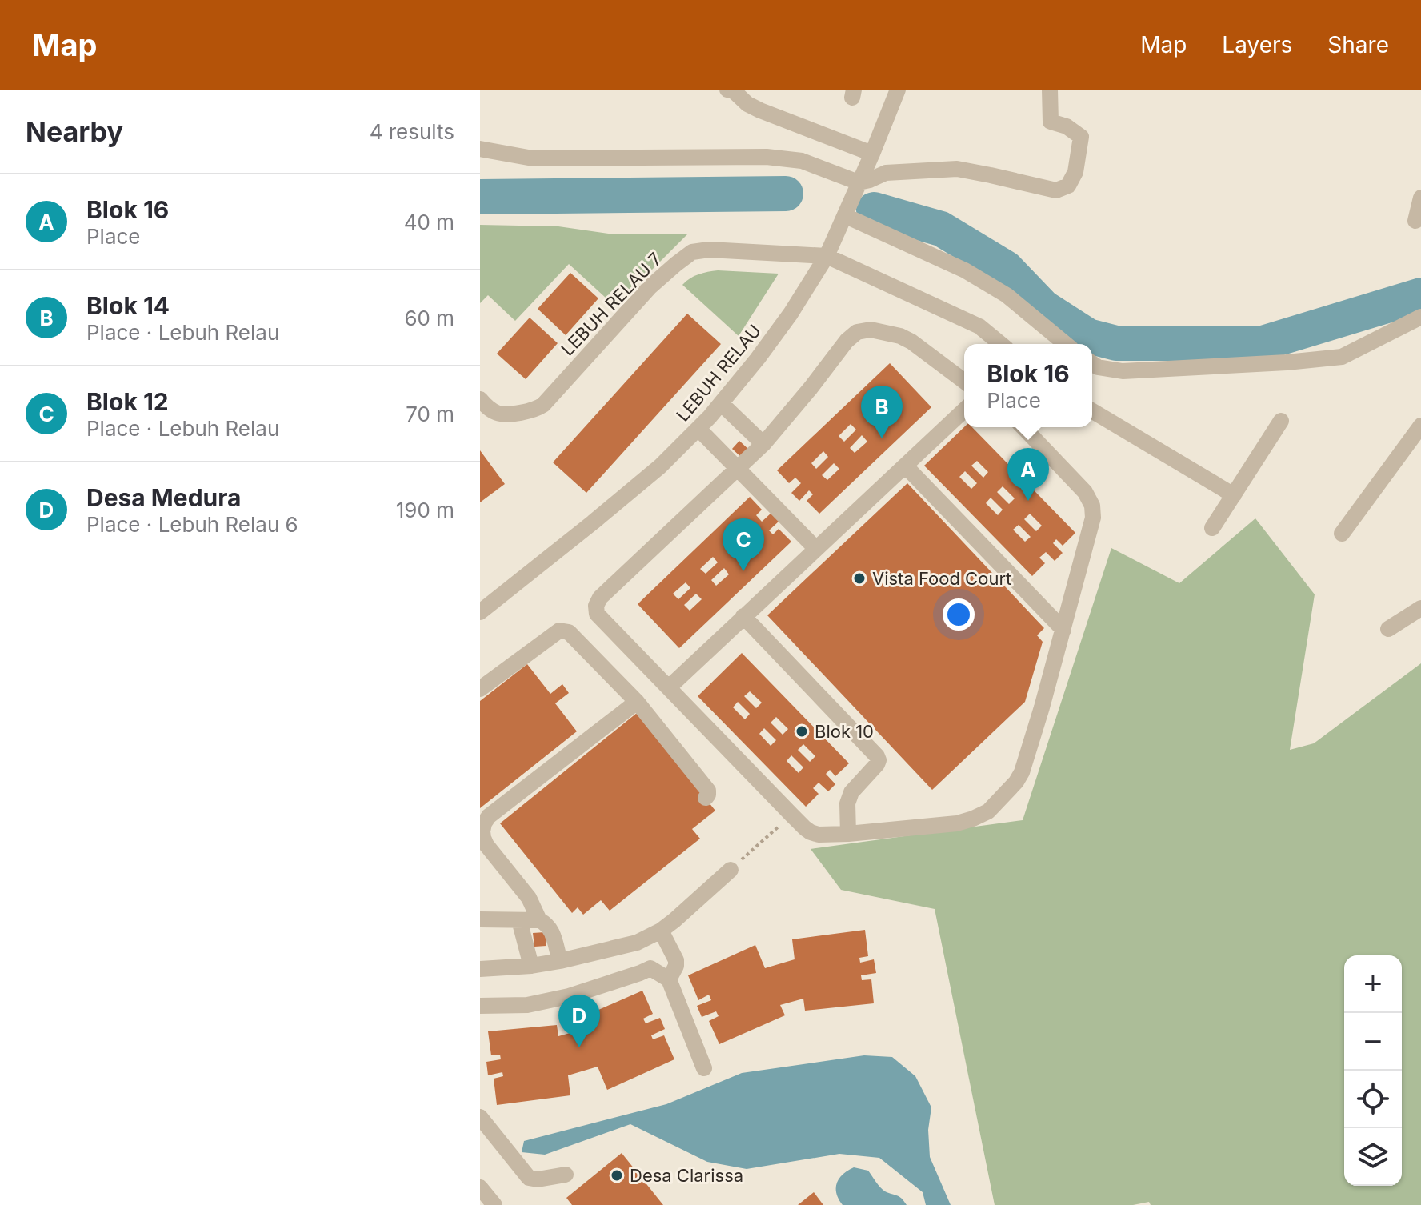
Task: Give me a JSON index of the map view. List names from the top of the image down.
{
  "streets": {
    "street": ["LEBUH RELAU 7", "LEBUH RELAU"]
  },
  "crossings": [
    ["LEBUH RELAU 7", "LEBUH RELAU"]
  ],
  "places": ["Vista Food Court", "Blok 10", "Desa Clarissa"],
  "page": {
    "header": "Map",
    "nav": ["Map", "Layers", "Share"],
    "heading": ["Nearby", "4 results"],
    "list": [
      {
        "mark": "A",
        "name": "Blok 16",
        "note": "Place",
        "value": "40 m"
      },
      {
        "mark": "B",
        "name": "Blok 14",
        "note": "Place · Lebuh Relau",
        "value": "60 m"
      },
      {
        "mark": "C",
        "name": "Blok 12",
        "note": "Place · Lebuh Relau",
        "value": "70 m"
      },
      {
        "mark": "D",
        "name": "Desa Medura",
        "note": "Place · Lebuh Relau 6",
        "value": "190 m"
      }
    ],
    "popup": ["Blok 16", "Place"],
    "pins": [
      "B",
      "A",
      "C",
      "D"
    ],
    "map_buttons": ["+", "−"]
  }
}
